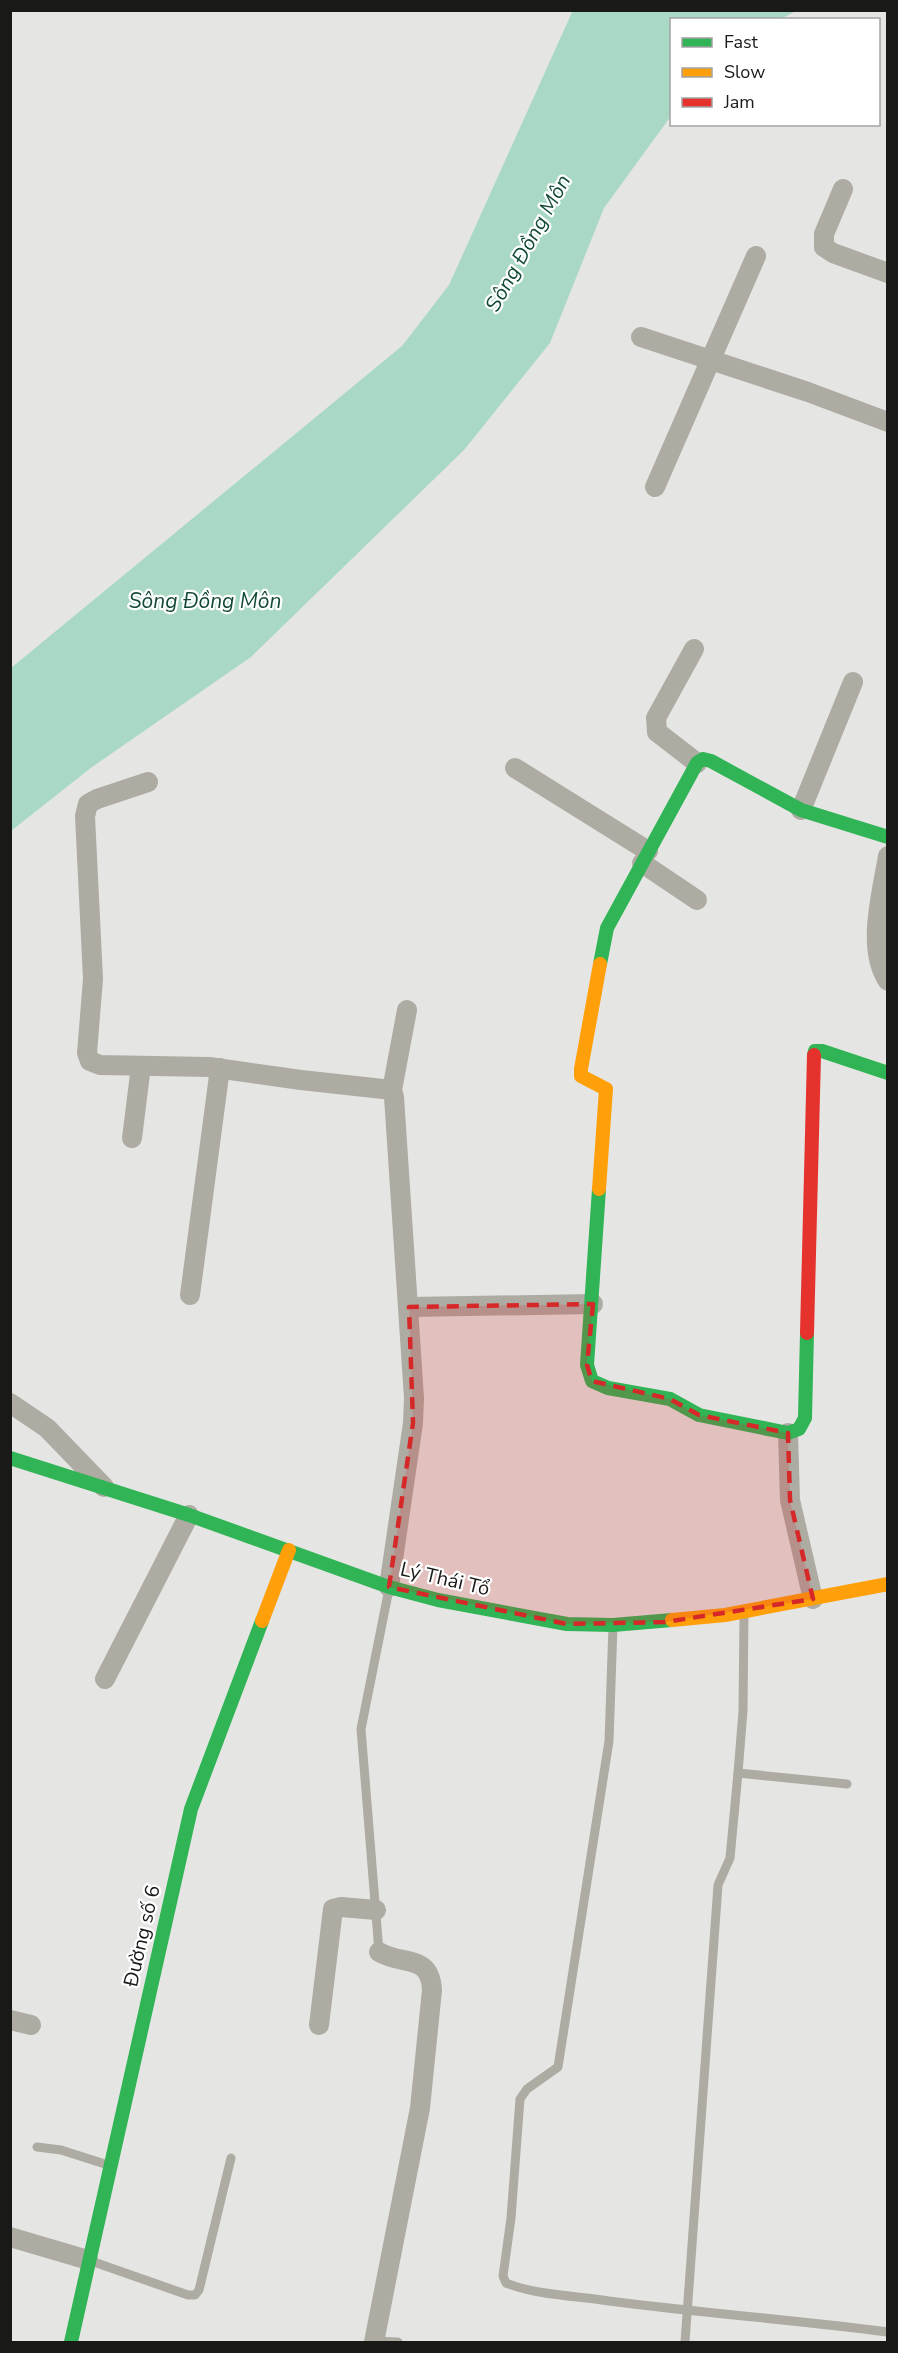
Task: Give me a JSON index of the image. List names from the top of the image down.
{
  "streets": {
    "street": ["Lý Thái Tổ", "Đường số 6"]
  },
  "crossings": [
    ["Lý Thái Tổ", "Đường số 6"]
  ],
  "water": ["Sông Đồng Môn"],
  "legend": ["Fast", "Slow", "Jam"]
}
